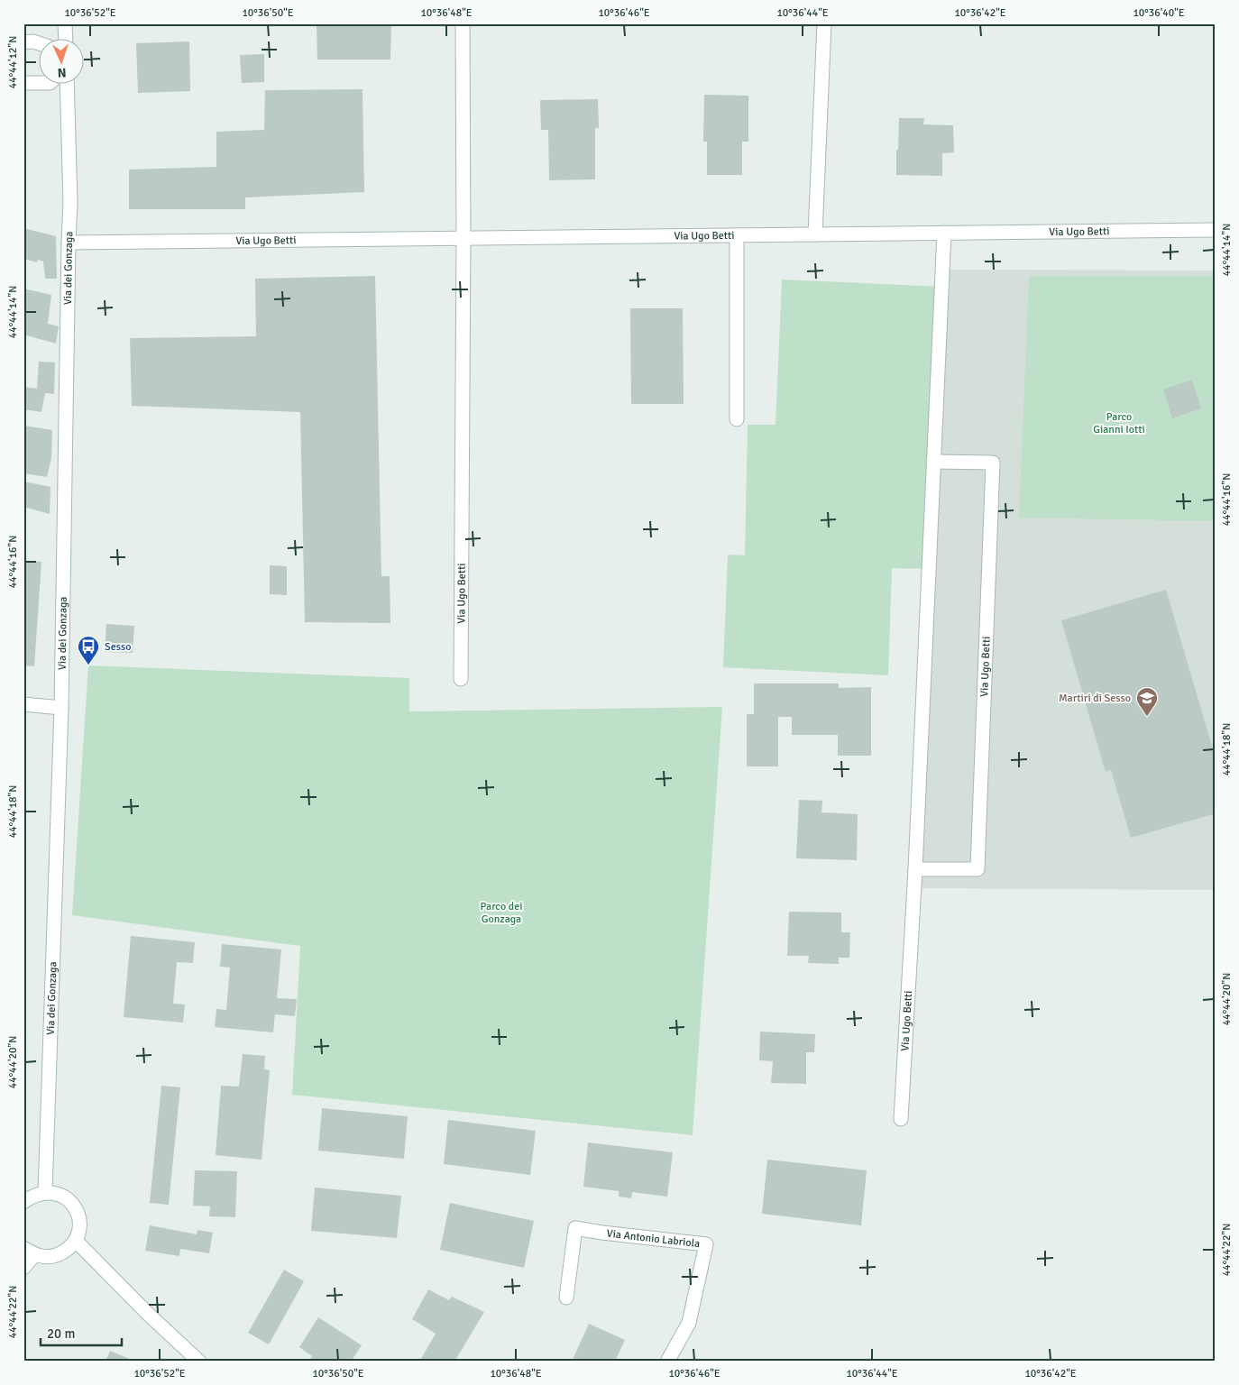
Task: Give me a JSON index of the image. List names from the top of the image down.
{
  "streets": {
    "street": ["Via Ugo Betti", "Via dei Gonzaga", "Via Antonio Labriola"]
  },
  "crossings": [
    ["Via Ugo Betti", "Via dei Gonzaga"]
  ],
  "parks": ["Parco Gianni Iotti", "Parco dei Gonzaga"],
  "places": {
    "bus stop": ["Sesso"],
    "school or university": ["Martiri di Sesso"]
  },
  "scale_bar": "20 m",
  "north": "bottom",
  "coordinates": [
    "10°36'52\"E",
    "10°36'50\"E",
    "10°36'48\"E",
    "10°36'46\"E",
    "10°36'44\"E",
    "10°36'42\"E",
    "10°36'40\"E",
    "44°44'12\"N",
    "44°44'14\"N",
    "44°44'16\"N",
    "44°44'18\"N",
    "44°44'20\"N",
    "44°44'22\"N"
  ]
}
